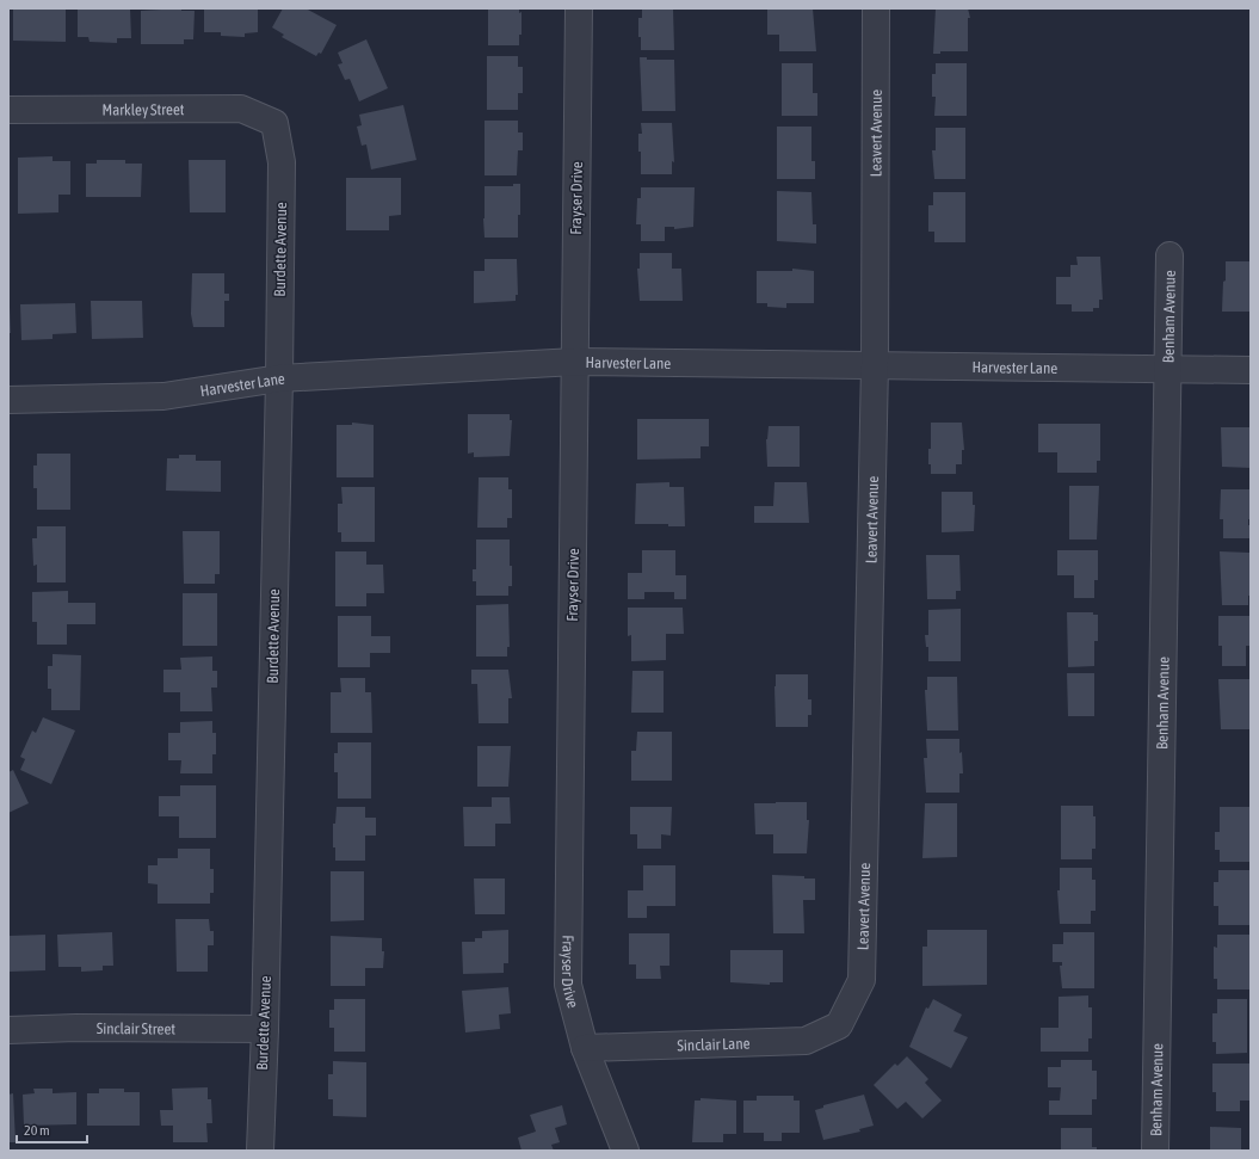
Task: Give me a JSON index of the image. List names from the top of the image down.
{
  "streets": {
    "street": [
      "Markley Street",
      "Leavert Avenue",
      "Frayser Drive",
      "Burdette Avenue",
      "Benham Avenue",
      "Harvester Lane",
      "Sinclair Street",
      "Sinclair Lane"
    ]
  },
  "crossings": [
    ["Markley Street", "Burdette Avenue"],
    ["Leavert Avenue", "Harvester Lane"],
    ["Leavert Avenue", "Sinclair Lane"],
    ["Frayser Drive", "Harvester Lane"],
    ["Frayser Drive", "Sinclair Lane"],
    ["Burdette Avenue", "Harvester Lane"],
    ["Burdette Avenue", "Sinclair Street"],
    ["Benham Avenue", "Harvester Lane"]
  ],
  "scale_bar": "20 m"
}
